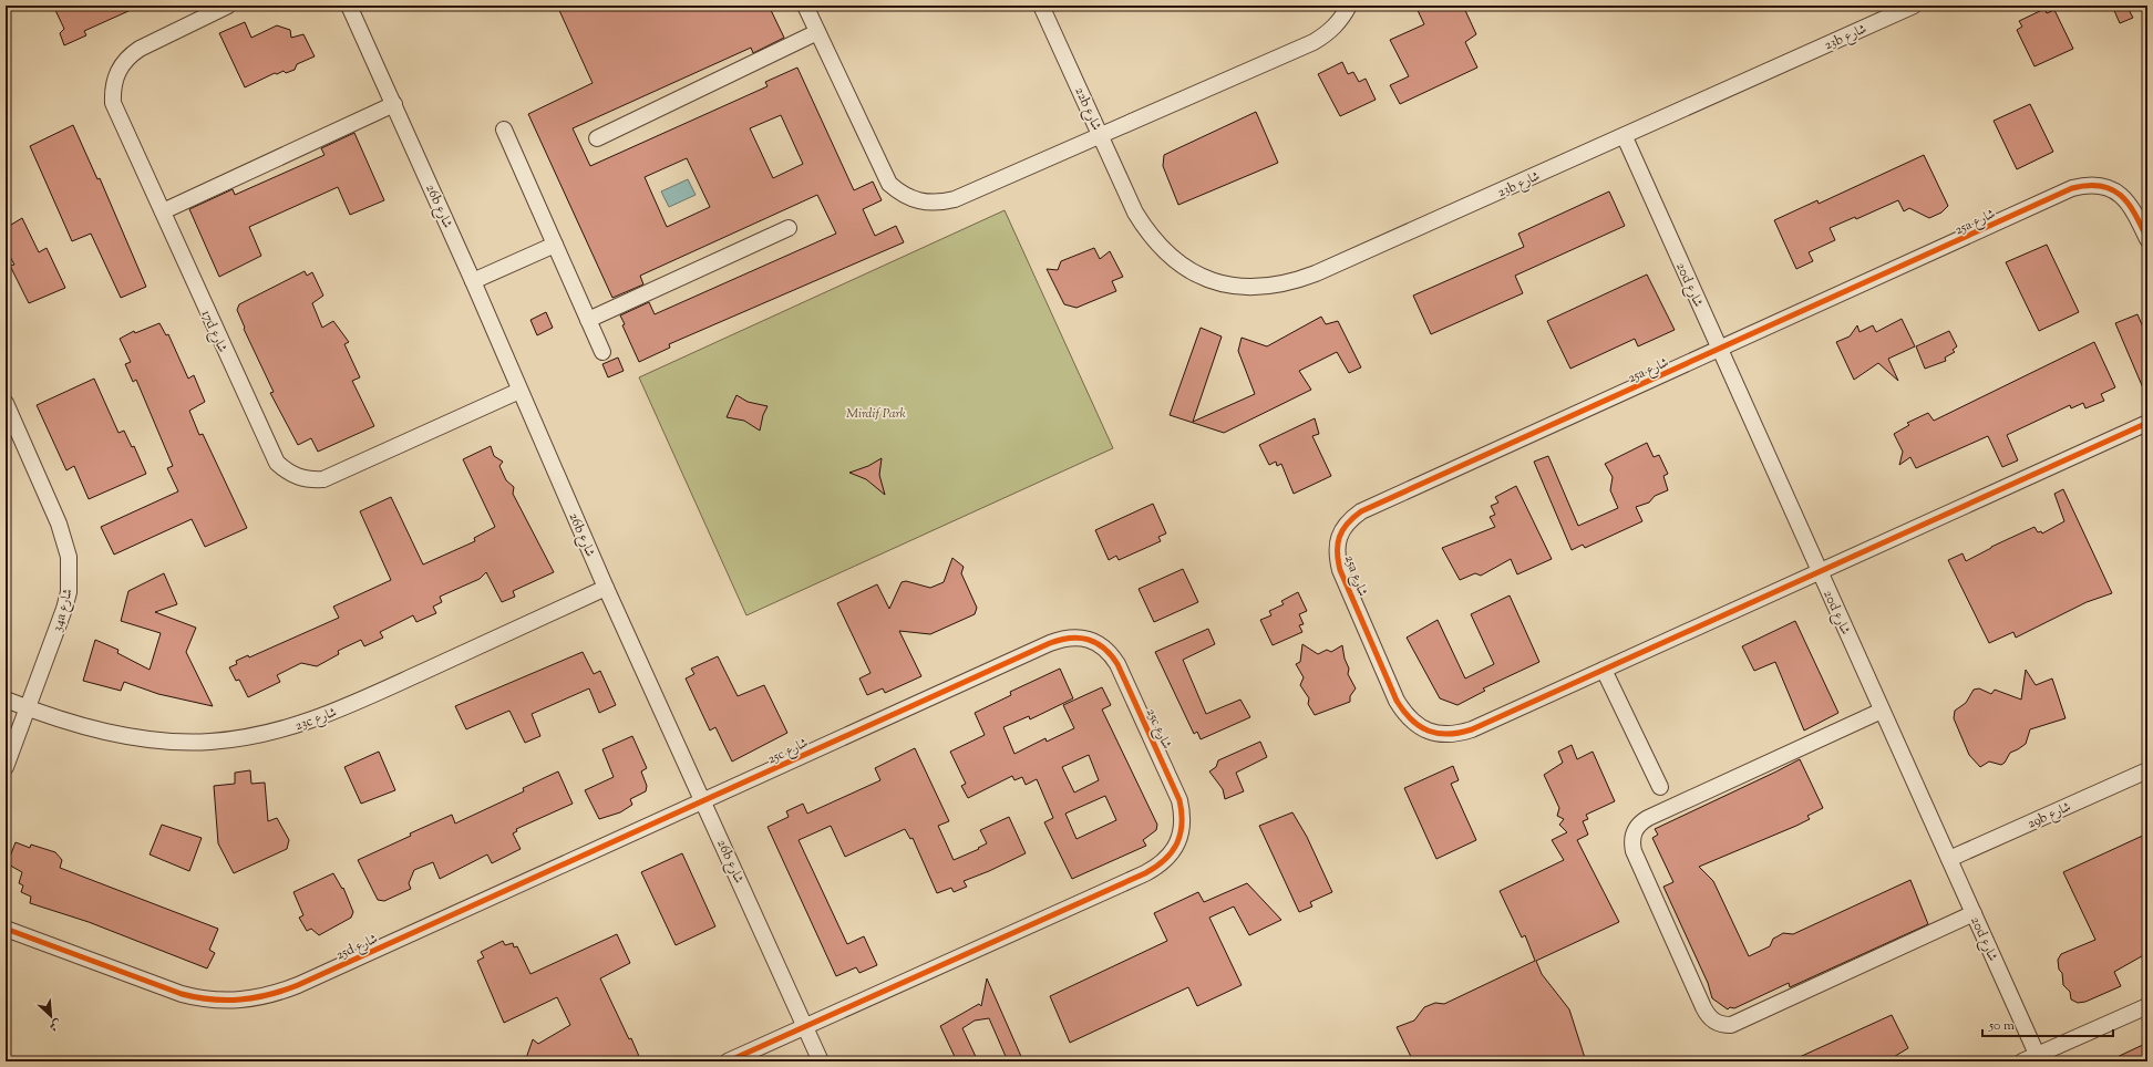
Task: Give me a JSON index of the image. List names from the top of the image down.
{
  "streets": {
    "street": [
      "23b شارع",
      "22b شارع",
      "26b شارع",
      "25a شارع",
      "20d شارع",
      "17d شارع",
      "34a شارع",
      "23c شارع",
      "25c شارع",
      "29b شارع",
      "25d شارع"
    ]
  },
  "crossings": [
    ["23b شارع", "22b شارع"],
    ["23b شارع", "20d شارع"],
    ["26b شارع", "17d شارع"],
    ["26b شارع", "23c شارع"],
    ["26b شارع", "25c شارع"],
    ["26b شارع", "25d شارع"],
    ["25a شارع", "20d شارع"],
    ["20d شارع", "29b شارع"],
    ["34a شارع", "23c شارع"],
    ["25c شارع", "25d شارع"]
  ],
  "parks": ["Mirdif Park"],
  "scale_bar": "50 m",
  "north": "bottom right"
}
